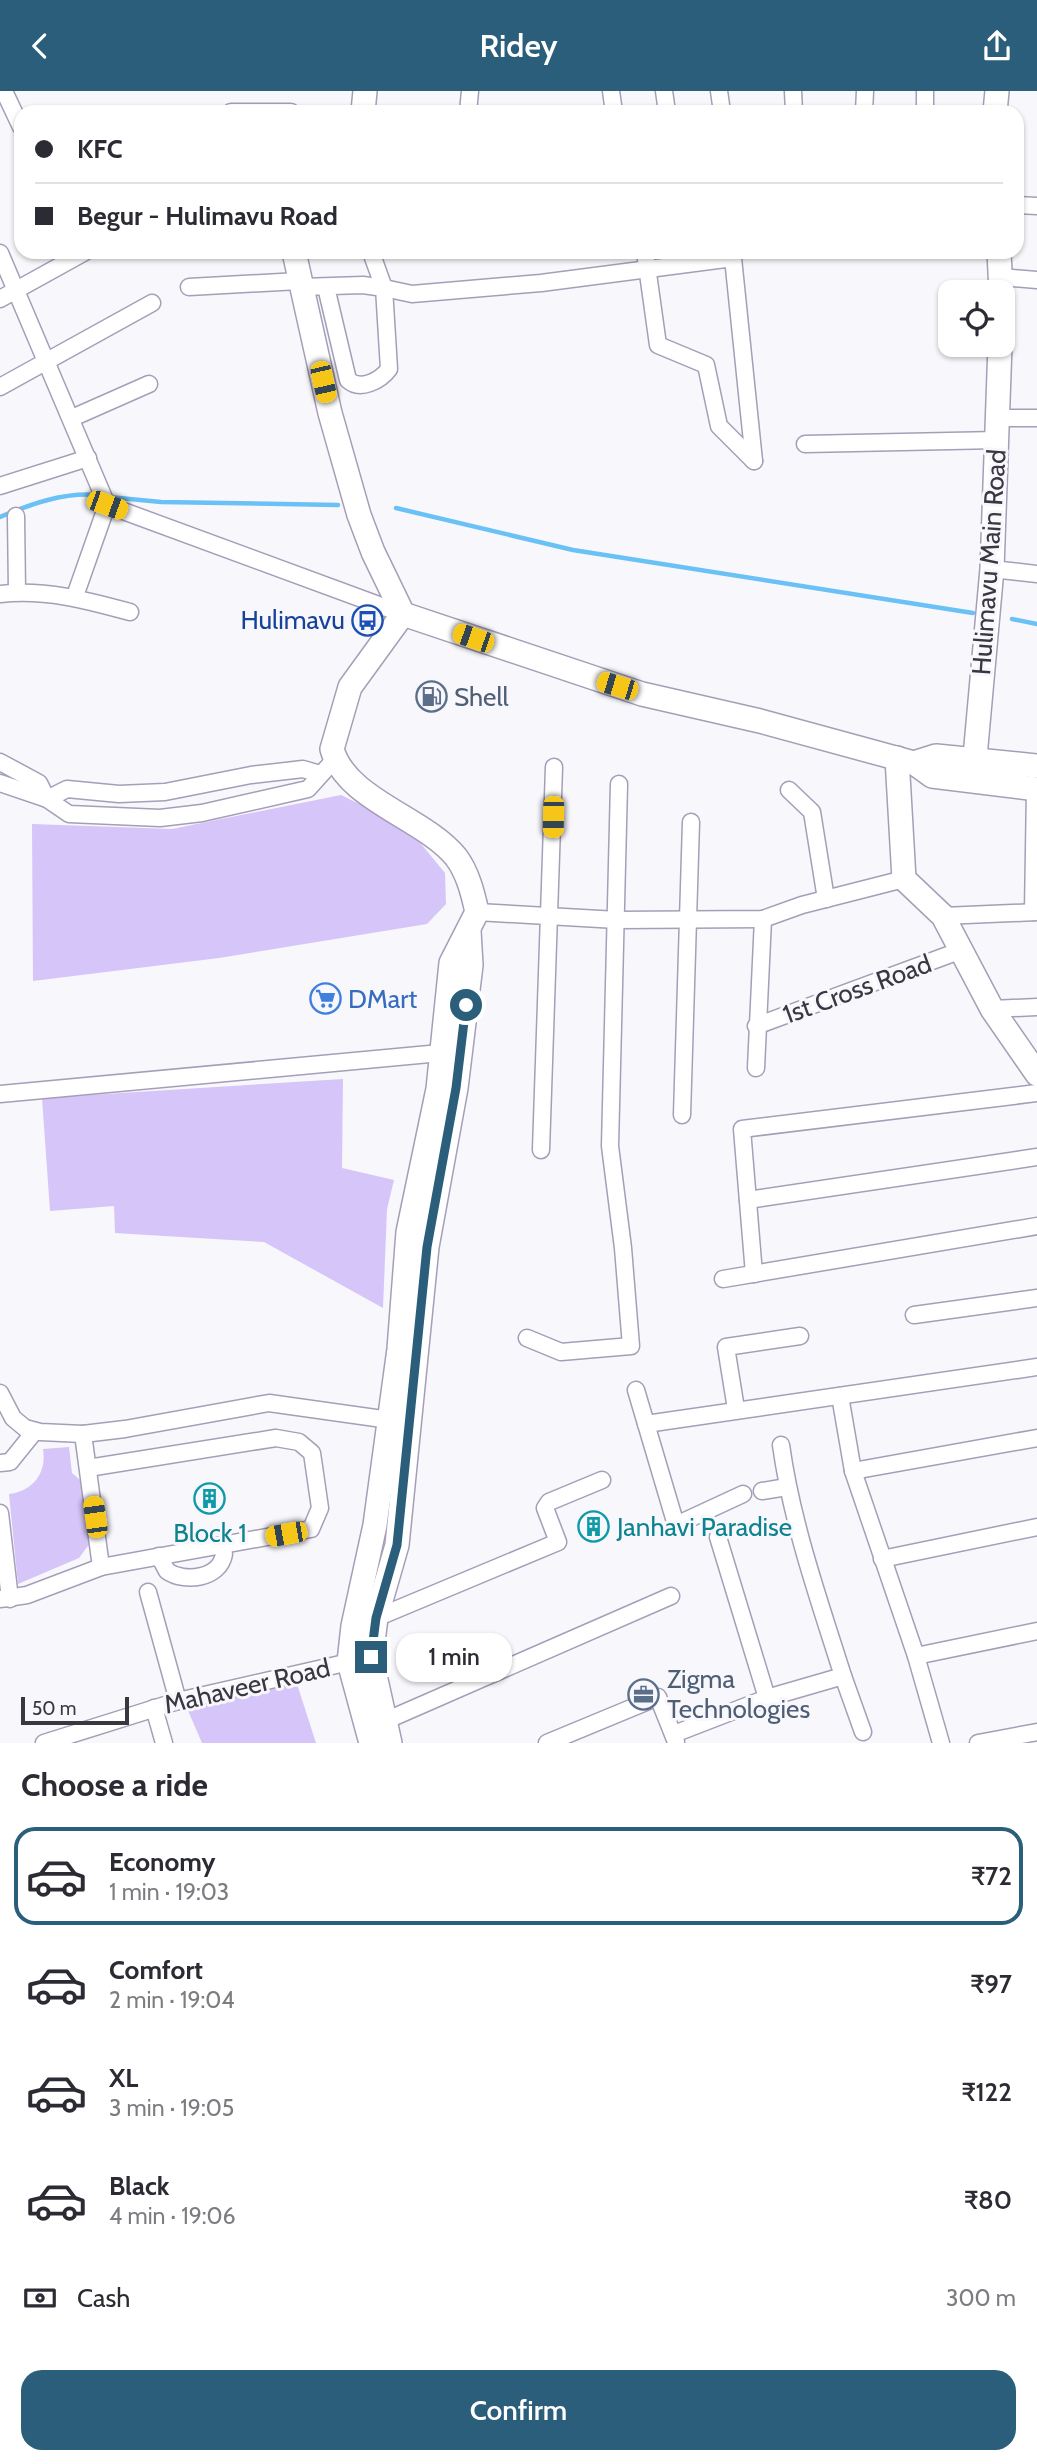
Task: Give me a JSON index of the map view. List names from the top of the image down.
{
  "streets": {
    "main road": ["Hulimavu Main Road"],
    "street": ["1st Cross Road", "Mahaveer Road"]
  },
  "places": {
    "bus stop": ["Hulimavu"],
    "fuel station": ["Shell"],
    "supermarket": ["DMart"],
    "building": ["Block 1", "Janhavi Paradise"],
    "office": ["Zigma Technologies"]
  },
  "scale_bar": "50 m",
  "page": {
    "header": "Ridey",
    "banner": ["KFC", "Begur - Hulimavu Road"],
    "bubble": "1 min",
    "scale": "50 m",
    "heading": "Choose a ride",
    "list": [
      {
        "name": "Economy",
        "note": "1 min · 19:03",
        "value": "₹72"
      },
      {
        "name": "Comfort",
        "note": "2 min · 19:04",
        "value": "₹97"
      },
      {
        "name": "XL",
        "note": "3 min · 19:05",
        "value": "₹122"
      },
      {
        "name": "Black",
        "note": "4 min · 19:06",
        "value": "₹80"
      }
    ],
    "pay": ["Cash", "300 m"],
    "buttons": "Confirm"
  }
}
